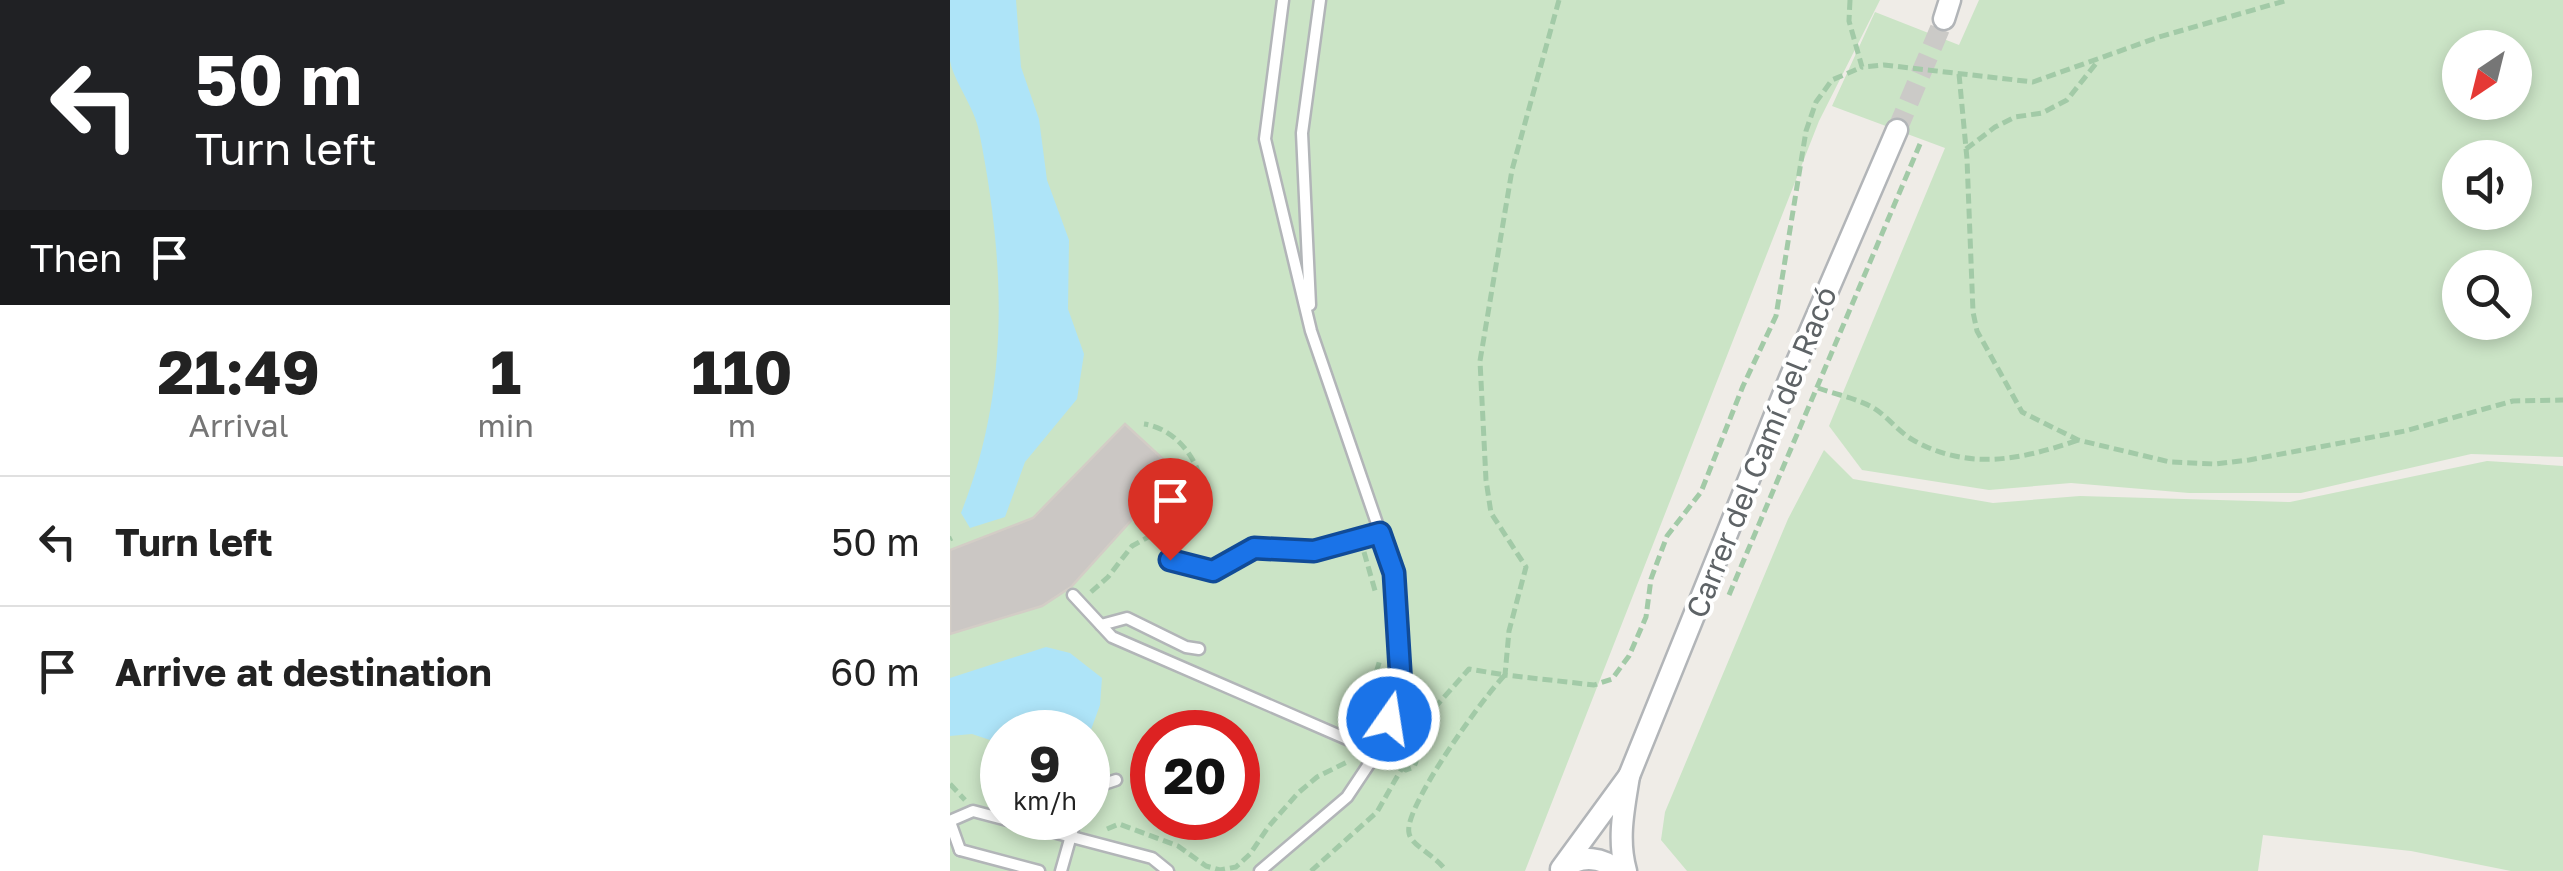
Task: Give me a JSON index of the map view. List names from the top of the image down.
{
  "streets": {
    "street": ["Carrer del Camí del Racó"]
  },
  "north": "bottom left",
  "page": {
    "turn": ["50 m", "Turn left"],
    "then": "Then",
    "eta": [
      "21:49",
      "Arrival",
      "1",
      "min",
      "110",
      "m"
    ],
    "list": [
      {
        "name": "Turn left",
        "value": "50 m"
      },
      {
        "name": "Arrive at destination",
        "value": "60 m"
      }
    ],
    "speed": "9 km/h",
    "limit": "20"
  }
}
